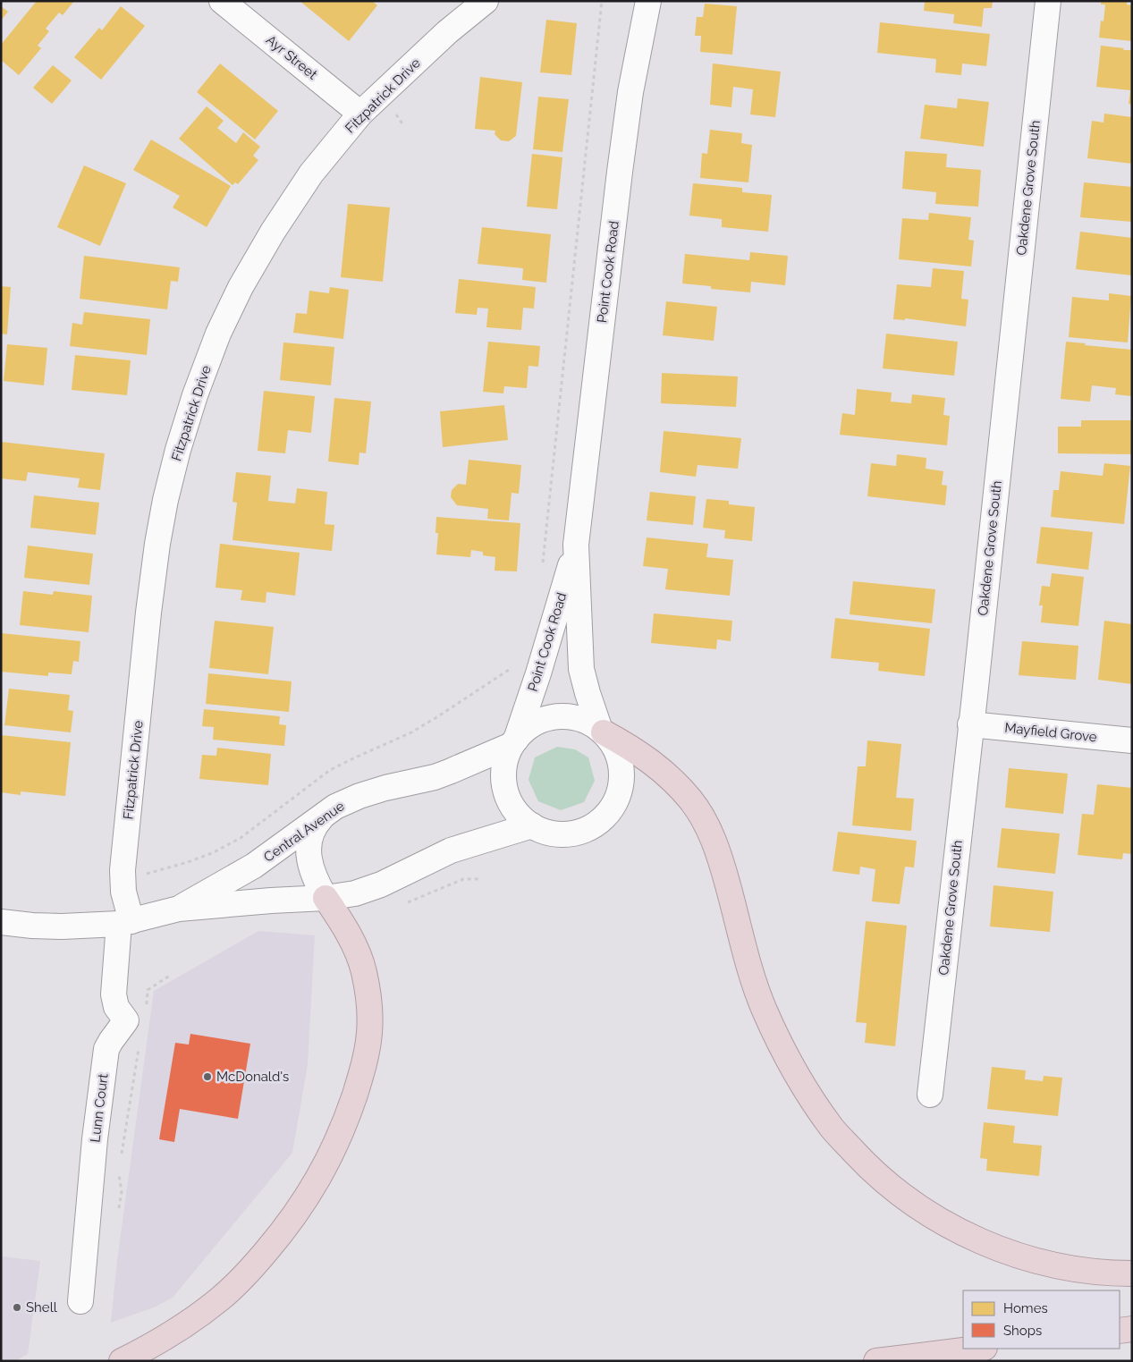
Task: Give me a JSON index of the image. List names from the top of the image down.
{
  "streets": {
    "street": [
      "Ayr Street",
      "Fitzpatrick Drive",
      "Oakdene Grove South",
      "Point Cook Road",
      "Mayfield Grove",
      "Central Avenue",
      "Lunn Court"
    ]
  },
  "crossings": [
    ["Ayr Street", "Fitzpatrick Drive"],
    ["Fitzpatrick Drive", "Central Avenue"],
    ["Fitzpatrick Drive", "Lunn Court"],
    ["Oakdene Grove South", "Mayfield Grove"],
    ["Point Cook Road", "Central Avenue"],
    ["Central Avenue", "Lunn Court"]
  ],
  "places": ["McDonald's", "Shell"],
  "legend": ["Homes", "Shops"]
}
